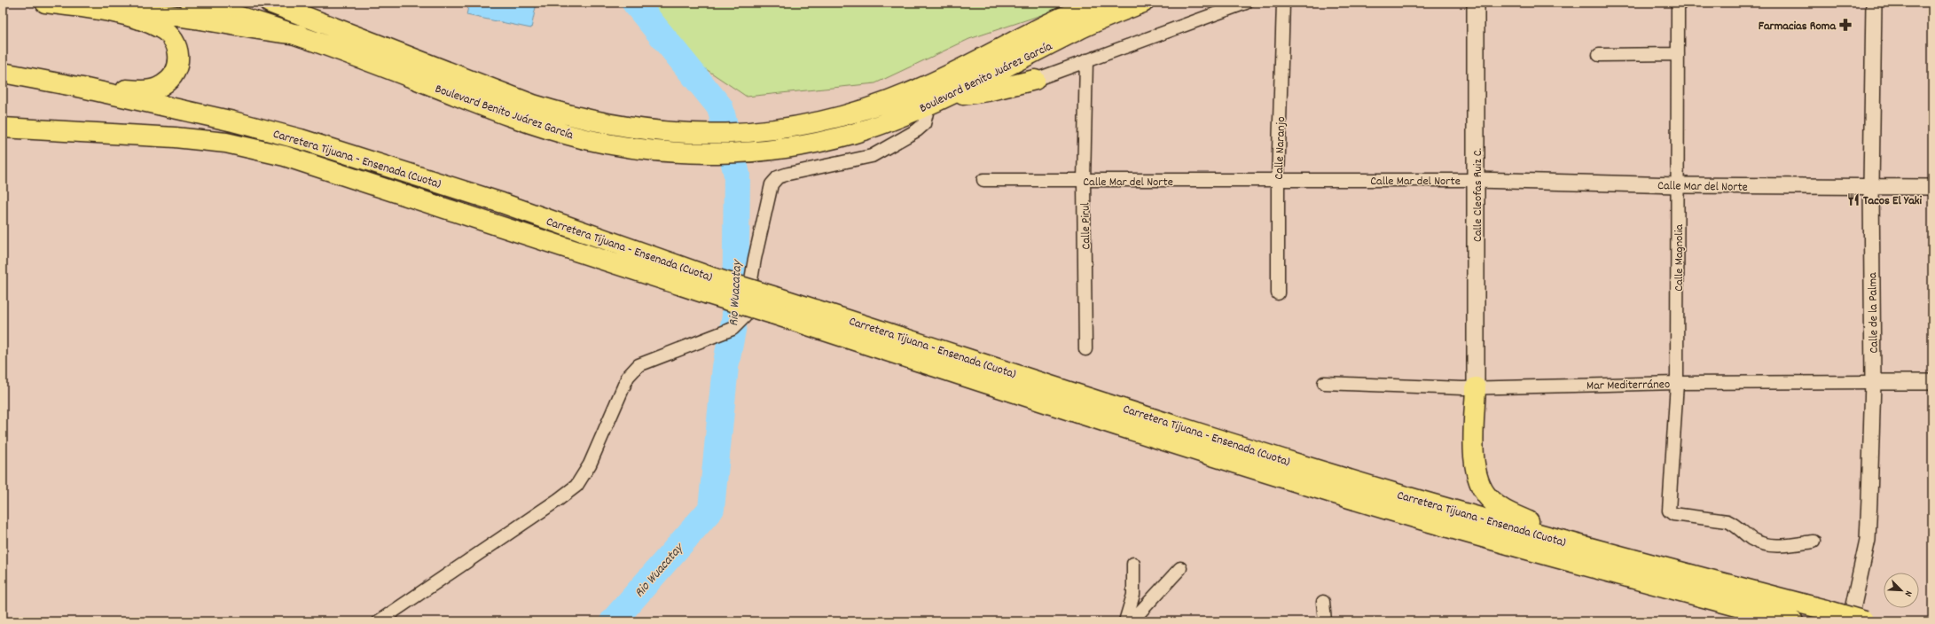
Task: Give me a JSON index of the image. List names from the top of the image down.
{
  "streets": {
    "main road": ["Boulevard Benito Juárez García", "Carretera Tijuana - Ensenada (Cuota)", "Calle Cleofas Ruiz C."],
    "street": [
      "Calle Naranjo",
      "Calle Mar del Norte",
      "Calle Pirul",
      "Calle Magnolia",
      "Calle de la Palma",
      "Mar Mediterráneo"
    ]
  },
  "crossings": [
    ["Calle Naranjo", "Calle Mar del Norte"],
    ["Calle Mar del Norte", "Calle Cleofas Ruiz C."],
    ["Calle Mar del Norte", "Calle Pirul"],
    ["Calle Mar del Norte", "Calle Magnolia"],
    ["Calle Mar del Norte", "Calle de la Palma"],
    ["Calle Cleofas Ruiz C.", "Mar Mediterráneo"],
    ["Calle Magnolia", "Mar Mediterráneo"],
    ["Calle de la Palma", "Mar Mediterráneo"]
  ],
  "water": ["Rio Wuacatay"],
  "places": {
    "pharmacy": ["Farmacias Roma"],
    "restaurant": ["Tacos El Yaki"]
  },
  "north": "bottom right"
}
